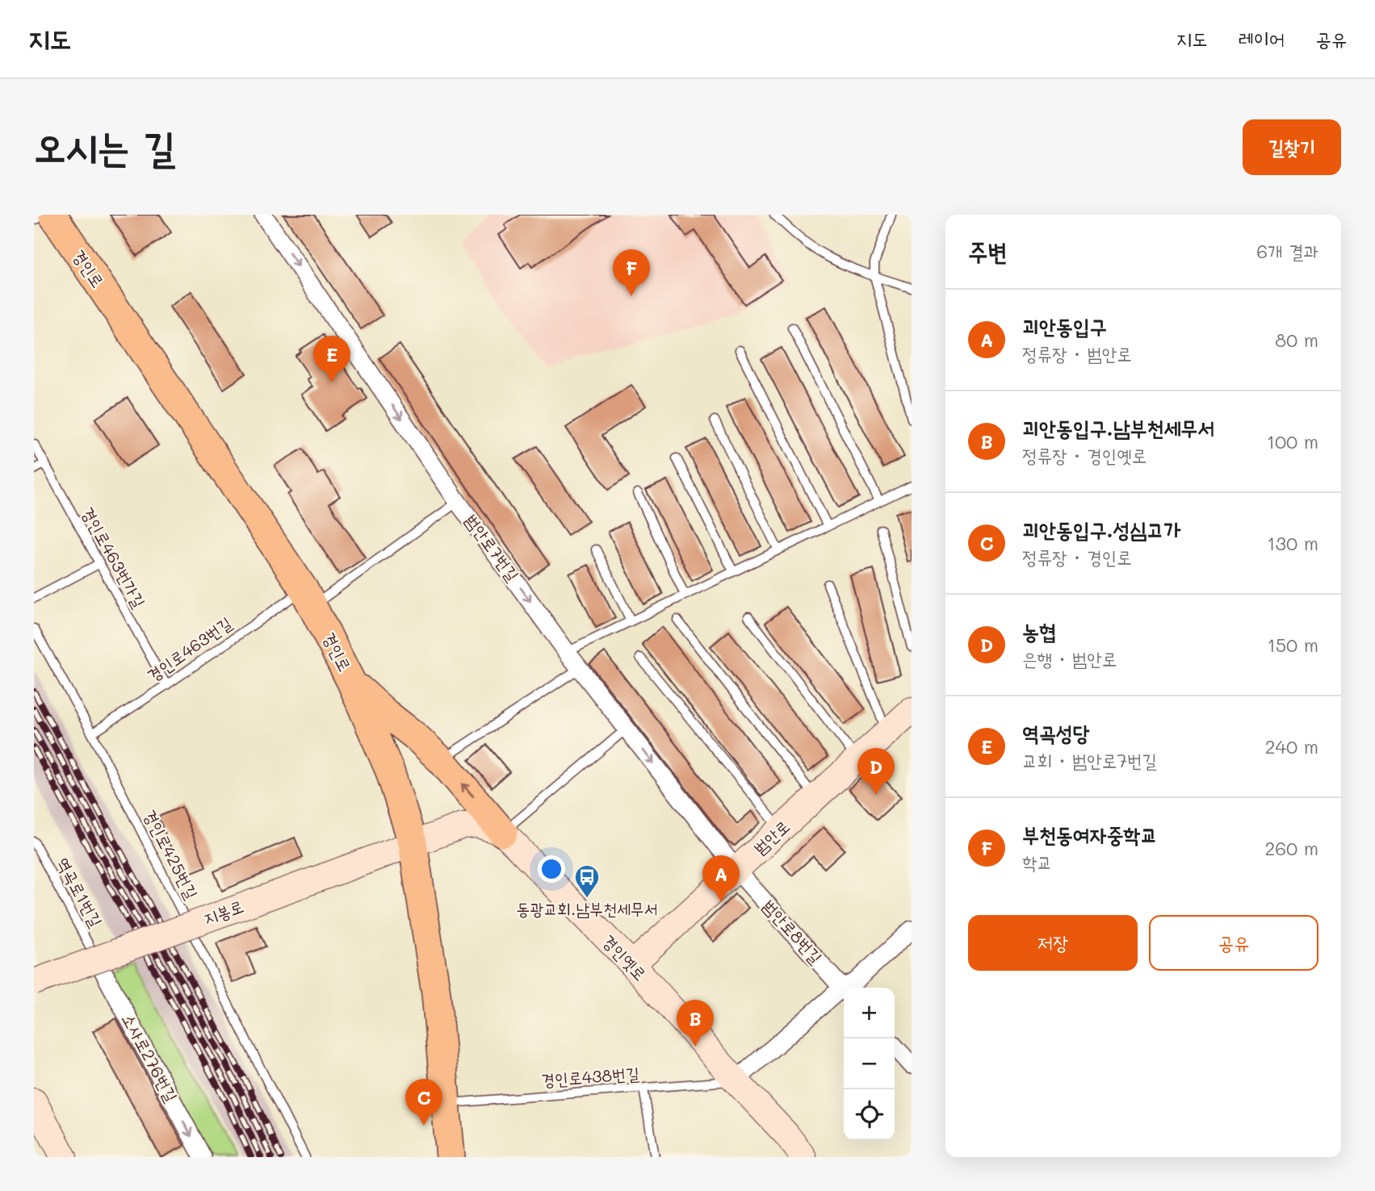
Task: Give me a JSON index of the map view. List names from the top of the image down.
{
  "streets": {
    "main road": ["경인로"],
    "street": [
      "범안로7번길",
      "범안로",
      "지봉로",
      "범안로8번길",
      "경인옛로",
      "소사로276번길"
    ],
    "lane": [
      "경인로463번가길",
      "경인로463번길",
      "경인로425번길",
      "역곡로1번길",
      "경인로438번길"
    ]
  },
  "crossings": [
    ["경인로", "경인로463번길"],
    ["경인로", "지봉로"],
    ["경인로", "경인옛로"],
    ["경인로", "경인로438번길"],
    ["범안로7번길", "경인로463번길"],
    ["범안로7번길", "범안로"],
    ["범안로7번길", "범안로8번길"],
    ["경인로463번가길", "경인로463번길"],
    ["경인로463번길", "경인로425번길"],
    ["범안로", "범안로8번길"],
    ["범안로", "경인옛로"],
    ["역곡로1번길", "소사로276번길"],
    ["지봉로", "경인옛로"],
    ["경인옛로", "경인로438번길"]
  ],
  "one_way": ["범안로7번길", "소사로276번길"],
  "places": {
    "bus stop": ["동광교회.남부천세무서"]
  },
  "page": {
    "header": "지도",
    "nav": ["지도", "레이어", "공유"],
    "buttons": [
      "길찾기",
      ["저장", "공유"]
    ],
    "title": "오시는 길",
    "heading": ["주변", "6개 결과"],
    "pins": [
      "F",
      "E",
      "D",
      "A",
      "B",
      "C"
    ],
    "list": [
      {
        "mark": "A",
        "name": "괴안동입구",
        "note": "정류장 · 범안로",
        "value": "80 m"
      },
      {
        "mark": "B",
        "name": "괴안동입구.남부천세무서",
        "note": "정류장 · 경인옛로",
        "value": "100 m"
      },
      {
        "mark": "C",
        "name": "괴안동입구.성심고가",
        "note": "정류장 · 경인로",
        "value": "130 m"
      },
      {
        "mark": "D",
        "name": "농협",
        "note": "은행 · 범안로",
        "value": "150 m"
      },
      {
        "mark": "E",
        "name": "역곡성당",
        "note": "교회 · 범안로7번길",
        "value": "240 m"
      },
      {
        "mark": "F",
        "name": "부천동여자중학교",
        "note": "학교",
        "value": "260 m"
      }
    ],
    "map_buttons": ["+", "−"]
  }
}
